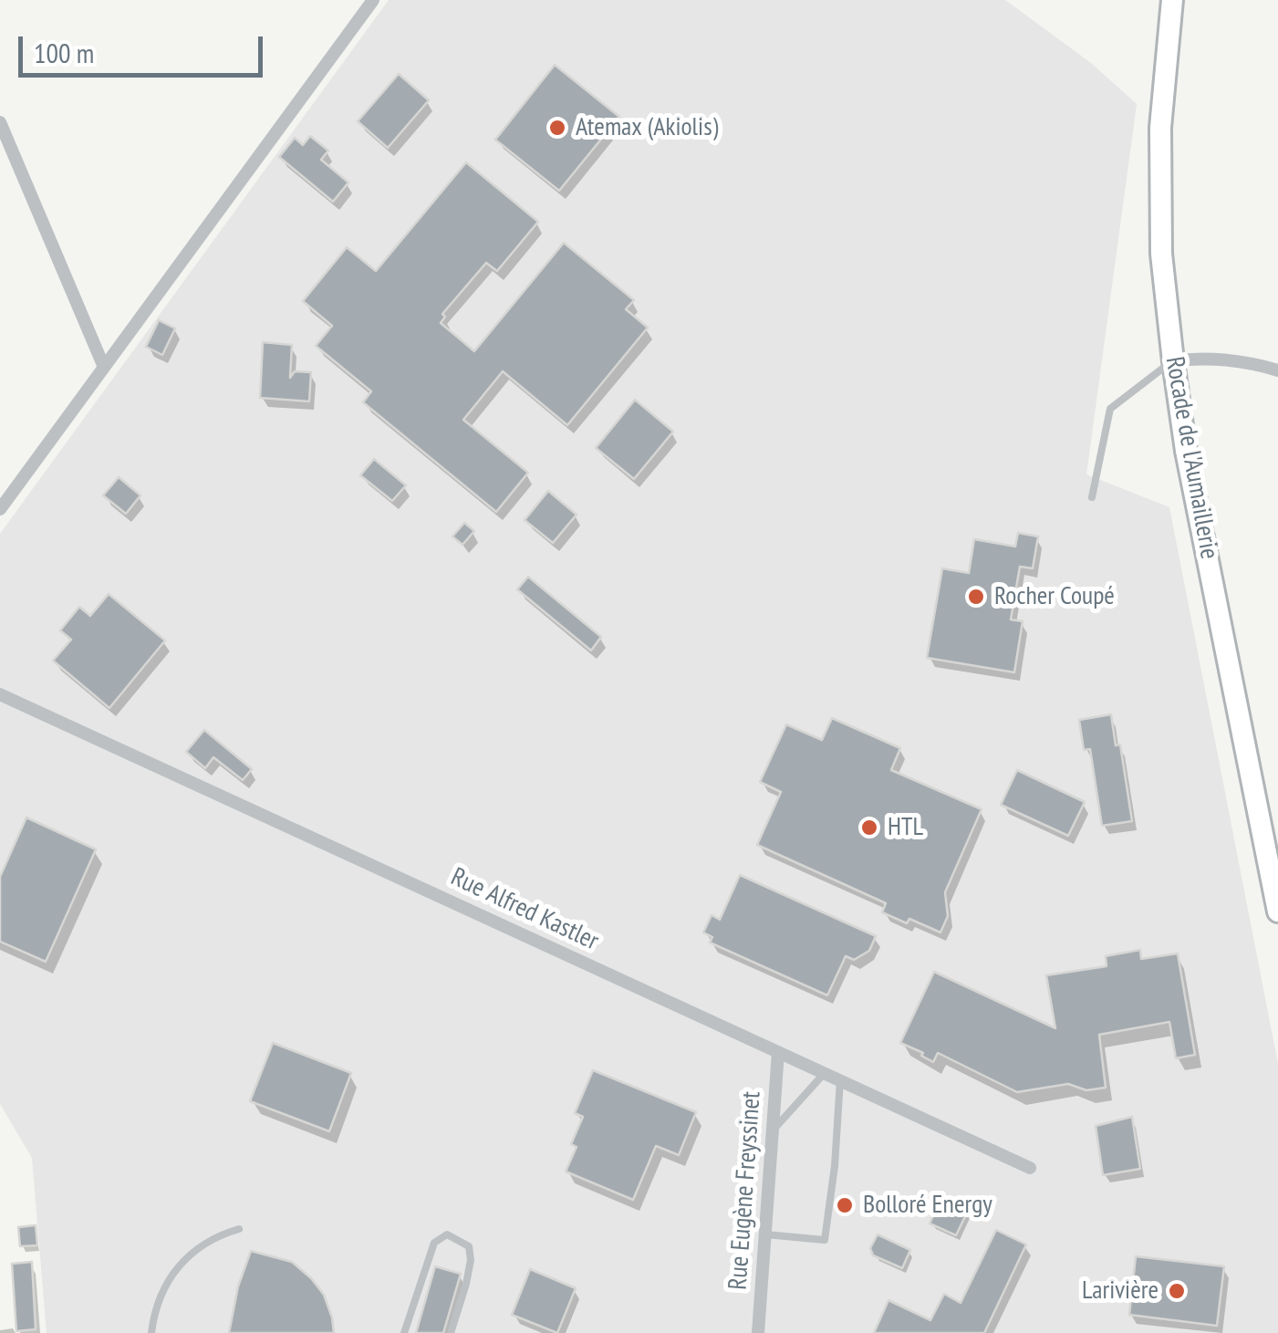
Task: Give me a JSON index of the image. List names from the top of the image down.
{
  "streets": {
    "main road": ["Rocade de l'Aumaillerie"],
    "street": ["Rue Alfred Kastler", "Rue Eugène Freyssinet"]
  },
  "crossings": [
    ["Rue Alfred Kastler", "Rue Eugène Freyssinet"]
  ],
  "places": [
    "Atemax (Akiolis)",
    "Rocher Coupé",
    "HTL",
    "Bolloré Energy",
    "Larivière"
  ],
  "scale_bar": "100 m"
}
